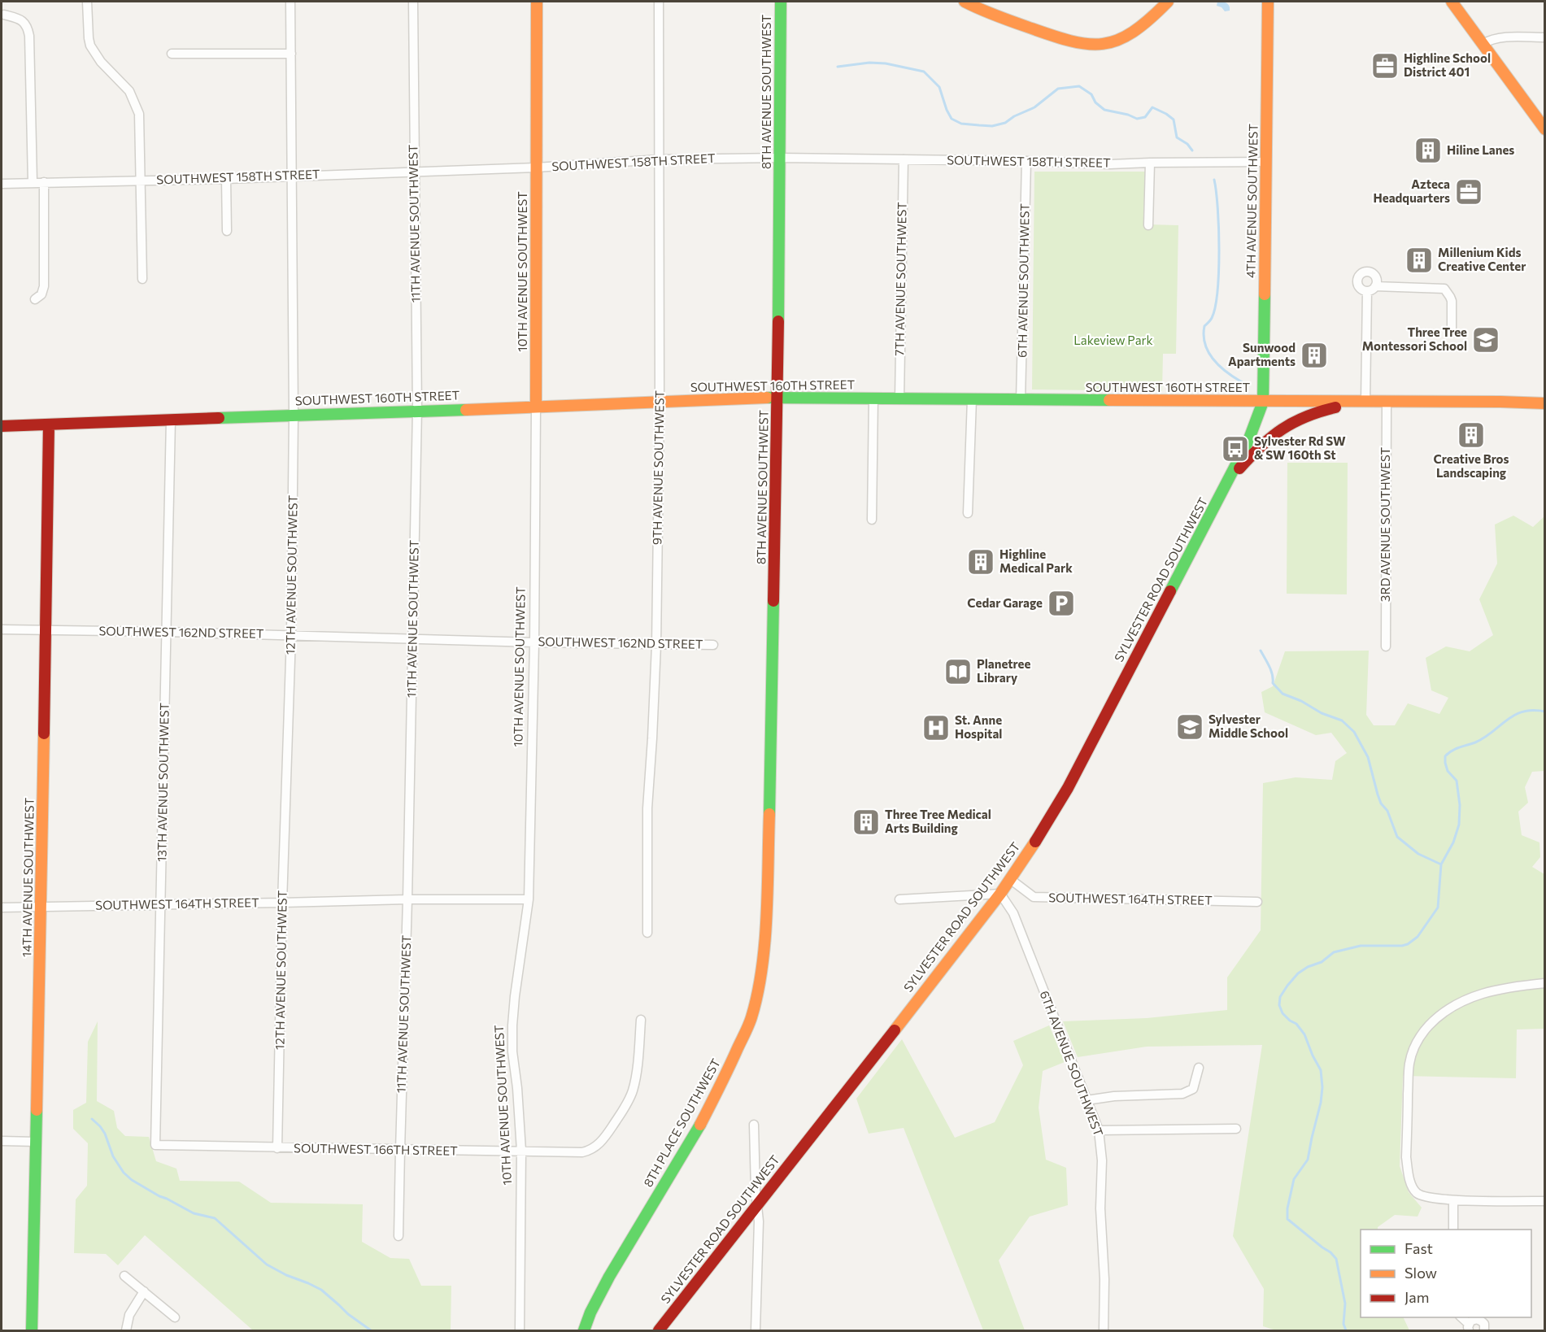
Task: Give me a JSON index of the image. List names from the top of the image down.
{
  "streets": {
    "street": [
      "8TH AVENUE SOUTHWEST",
      "SOUTHWEST 158TH STREET",
      "4TH AVENUE SOUTHWEST",
      "11TH AVENUE SOUTHWEST",
      "10TH AVENUE SOUTHWEST",
      "7TH AVENUE SOUTHWEST",
      "6TH AVENUE SOUTHWEST",
      "SOUTHWEST 160TH STREET",
      "9TH AVENUE SOUTHWEST",
      "3RD AVENUE SOUTHWEST",
      "12TH AVENUE SOUTHWEST",
      "SYLVESTER ROAD SOUTHWEST",
      "SOUTHWEST 162ND STREET",
      "13TH AVENUE SOUTHWEST",
      "14TH AVENUE SOUTHWEST",
      "SOUTHWEST 164TH STREET",
      "8TH PLACE SOUTHWEST",
      "SOUTHWEST 166TH STREET"
    ]
  },
  "crossings": [
    ["8TH AVENUE SOUTHWEST", "SOUTHWEST 158TH STREET"],
    ["8TH AVENUE SOUTHWEST", "SOUTHWEST 160TH STREET"],
    ["8TH AVENUE SOUTHWEST", "8TH PLACE SOUTHWEST"],
    ["SOUTHWEST 158TH STREET", "4TH AVENUE SOUTHWEST"],
    ["SOUTHWEST 158TH STREET", "11TH AVENUE SOUTHWEST"],
    ["SOUTHWEST 158TH STREET", "10TH AVENUE SOUTHWEST"],
    ["SOUTHWEST 158TH STREET", "7TH AVENUE SOUTHWEST"],
    ["SOUTHWEST 158TH STREET", "6TH AVENUE SOUTHWEST"],
    ["SOUTHWEST 158TH STREET", "9TH AVENUE SOUTHWEST"],
    ["SOUTHWEST 158TH STREET", "12TH AVENUE SOUTHWEST"],
    ["4TH AVENUE SOUTHWEST", "SOUTHWEST 160TH STREET"],
    ["4TH AVENUE SOUTHWEST", "SYLVESTER ROAD SOUTHWEST"],
    ["11TH AVENUE SOUTHWEST", "SOUTHWEST 160TH STREET"],
    ["11TH AVENUE SOUTHWEST", "SOUTHWEST 162ND STREET"],
    ["11TH AVENUE SOUTHWEST", "SOUTHWEST 164TH STREET"],
    ["11TH AVENUE SOUTHWEST", "SOUTHWEST 166TH STREET"],
    ["10TH AVENUE SOUTHWEST", "SOUTHWEST 160TH STREET"],
    ["10TH AVENUE SOUTHWEST", "SOUTHWEST 162ND STREET"],
    ["10TH AVENUE SOUTHWEST", "SOUTHWEST 164TH STREET"],
    ["10TH AVENUE SOUTHWEST", "SOUTHWEST 166TH STREET"],
    ["7TH AVENUE SOUTHWEST", "SOUTHWEST 160TH STREET"],
    ["6TH AVENUE SOUTHWEST", "SOUTHWEST 160TH STREET"],
    ["6TH AVENUE SOUTHWEST", "SYLVESTER ROAD SOUTHWEST"],
    ["SOUTHWEST 160TH STREET", "9TH AVENUE SOUTHWEST"],
    ["SOUTHWEST 160TH STREET", "3RD AVENUE SOUTHWEST"],
    ["SOUTHWEST 160TH STREET", "12TH AVENUE SOUTHWEST"],
    ["SOUTHWEST 160TH STREET", "SYLVESTER ROAD SOUTHWEST"],
    ["SOUTHWEST 160TH STREET", "13TH AVENUE SOUTHWEST"],
    ["SOUTHWEST 160TH STREET", "14TH AVENUE SOUTHWEST"],
    ["9TH AVENUE SOUTHWEST", "SOUTHWEST 162ND STREET"],
    ["12TH AVENUE SOUTHWEST", "SOUTHWEST 162ND STREET"],
    ["12TH AVENUE SOUTHWEST", "SOUTHWEST 164TH STREET"],
    ["12TH AVENUE SOUTHWEST", "SOUTHWEST 166TH STREET"],
    ["SYLVESTER ROAD SOUTHWEST", "SOUTHWEST 164TH STREET"],
    ["SOUTHWEST 162ND STREET", "13TH AVENUE SOUTHWEST"],
    ["SOUTHWEST 162ND STREET", "14TH AVENUE SOUTHWEST"],
    ["13TH AVENUE SOUTHWEST", "SOUTHWEST 164TH STREET"],
    ["13TH AVENUE SOUTHWEST", "SOUTHWEST 166TH STREET"],
    ["14TH AVENUE SOUTHWEST", "SOUTHWEST 164TH STREET"]
  ],
  "parks": ["Lakeview Park"],
  "places": {
    "office": ["Highline School District 401", "Azteca Headquarters"],
    "building": [
      "Hiline Lanes",
      "Millenium Kids Creative Center",
      "Sunwood Apartments",
      "Creative Bros Landscaping",
      "Highline Medical Park",
      "Three Tree Medical Arts Building"
    ],
    "school or university": ["Three Tree Montessori School", "Sylvester Middle School"],
    "bus stop": ["Sylvester Rd SW & SW 160th St"],
    "parking": ["Cedar Garage"],
    "library": ["Planetree Library"],
    "hospital": ["St. Anne Hospital"]
  },
  "legend": ["Fast", "Slow", "Jam"]
}
